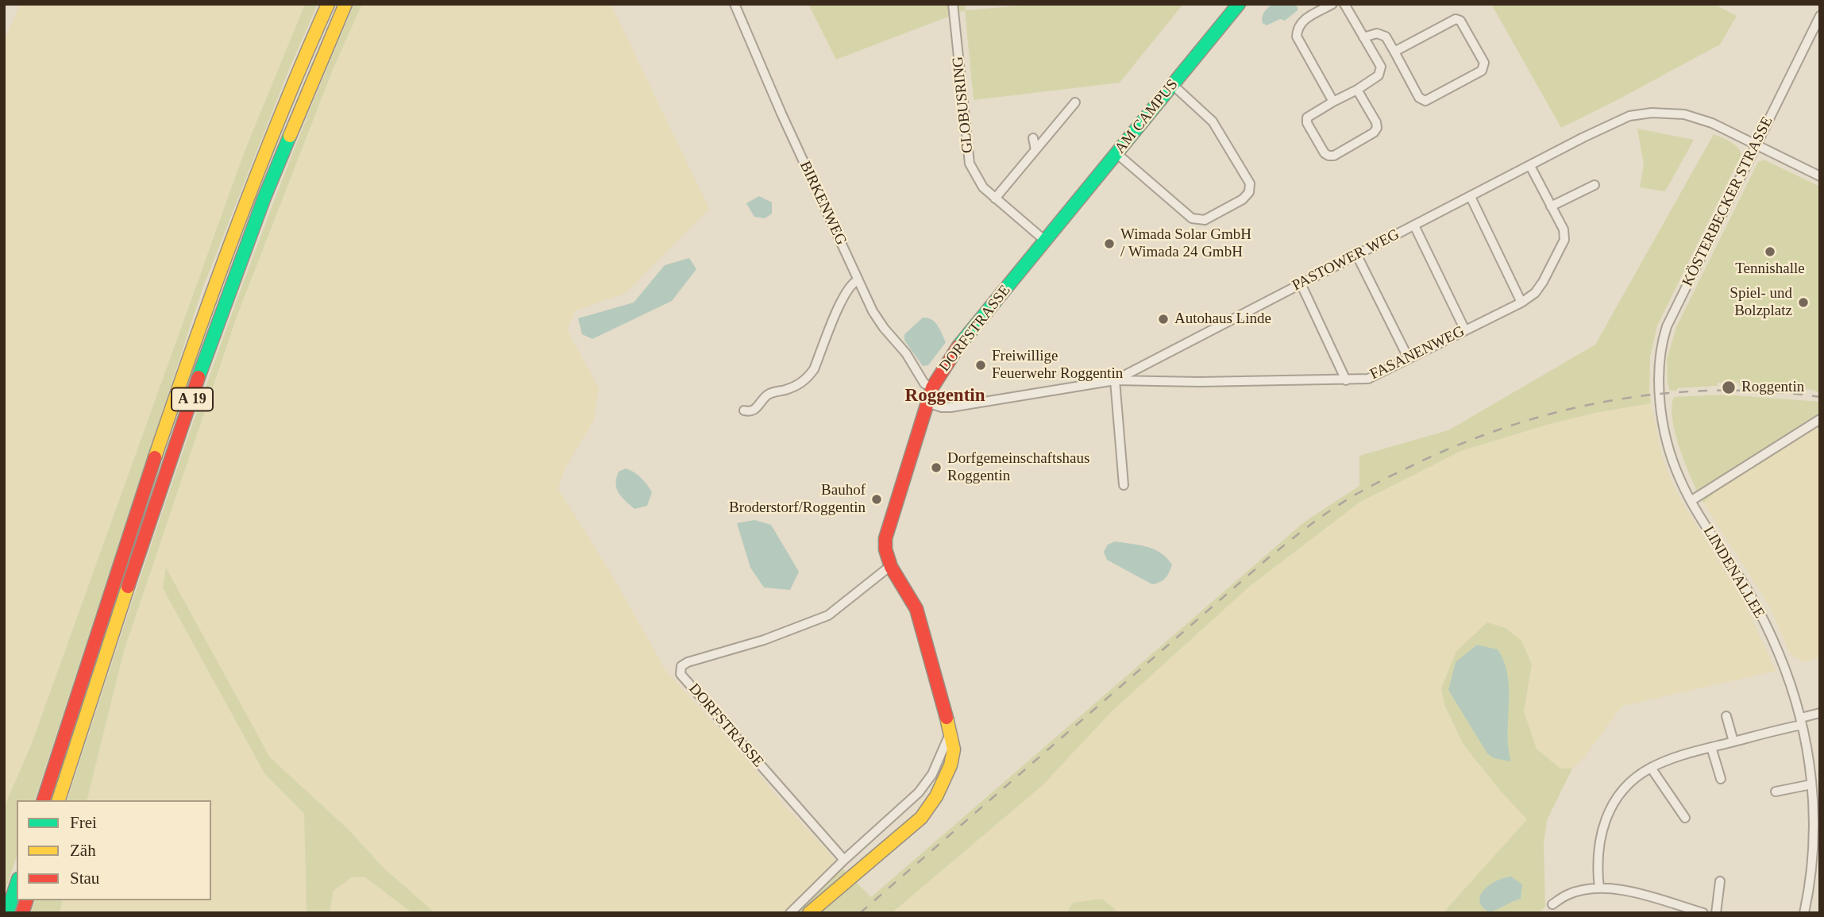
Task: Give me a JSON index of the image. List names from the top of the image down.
{
  "streets": {
    "main road": ["AM CAMPUS", "DORFSTRASSE", "A 19"],
    "street": [
      "GLOBUSRING",
      "KÖSTERBECKER STRASSE",
      "BIRKENWEG",
      "PASTOWER WEG",
      "FASANENWEG",
      "LINDENALLEE"
    ]
  },
  "crossings": [
    ["GLOBUSRING", "DORFSTRASSE"],
    ["AM CAMPUS", "DORFSTRASSE"],
    ["KÖSTERBECKER STRASSE", "PASTOWER WEG"],
    ["KÖSTERBECKER STRASSE", "LINDENALLEE"],
    ["BIRKENWEG", "DORFSTRASSE"],
    ["PASTOWER WEG", "DORFSTRASSE"],
    ["PASTOWER WEG", "FASANENWEG"]
  ],
  "districts": ["Roggentin"],
  "places": [
    "Wimada Solar GmbH / Wimada 24 GmbH",
    "Tennishalle",
    "Spiel- und Bolzplatz",
    "Autohaus Linde",
    "Freiwillige Feuerwehr Roggentin",
    "Roggentin",
    "Dorfgemeinschaftshaus Roggentin",
    "Bauhof Broderstorf/Roggentin"
  ],
  "legend": ["Frei", "Zäh", "Stau"]
}
